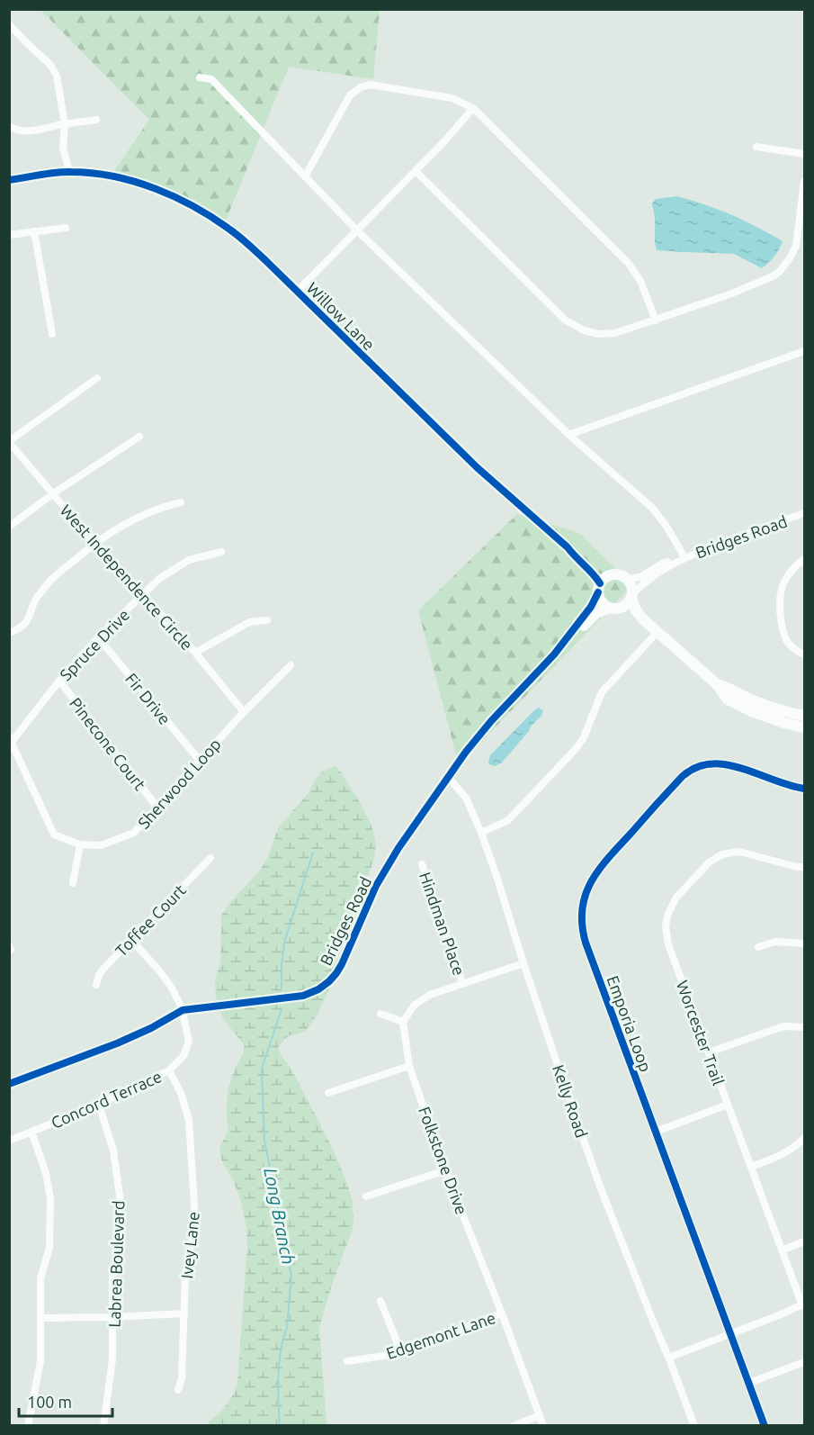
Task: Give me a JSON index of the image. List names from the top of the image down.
{
  "streets": {
    "street": [
      "Willow Lane",
      "Bridges Road",
      "West Independence Circle",
      "Spruce Drive",
      "Fir Drive",
      "Pinecone Court",
      "Sherwood Loop",
      "Toffee Court",
      "Hindman Place",
      "Emporia Loop",
      "Worcester Trail",
      "Concord Terrace",
      "Kelly Road",
      "Folkstone Drive",
      "Ivey Lane",
      "Labrea Boulevard",
      "Edgemont Lane"
    ]
  },
  "crossings": [
    ["Willow Lane", "Bridges Road"],
    ["Bridges Road", "Concord Terrace"],
    ["Bridges Road", "Kelly Road"],
    ["West Independence Circle", "Spruce Drive"],
    ["West Independence Circle", "Sherwood Loop"],
    ["Spruce Drive", "Fir Drive"],
    ["Spruce Drive", "Pinecone Court"],
    ["Spruce Drive", "Sherwood Loop"],
    ["Fir Drive", "Sherwood Loop"],
    ["Pinecone Court", "Sherwood Loop"],
    ["Toffee Court", "Concord Terrace"],
    ["Concord Terrace", "Ivey Lane"],
    ["Concord Terrace", "Labrea Boulevard"],
    ["Folkstone Drive", "Edgemont Lane"]
  ],
  "water": ["Long Branch"],
  "scale_bar": "100 m"
}
